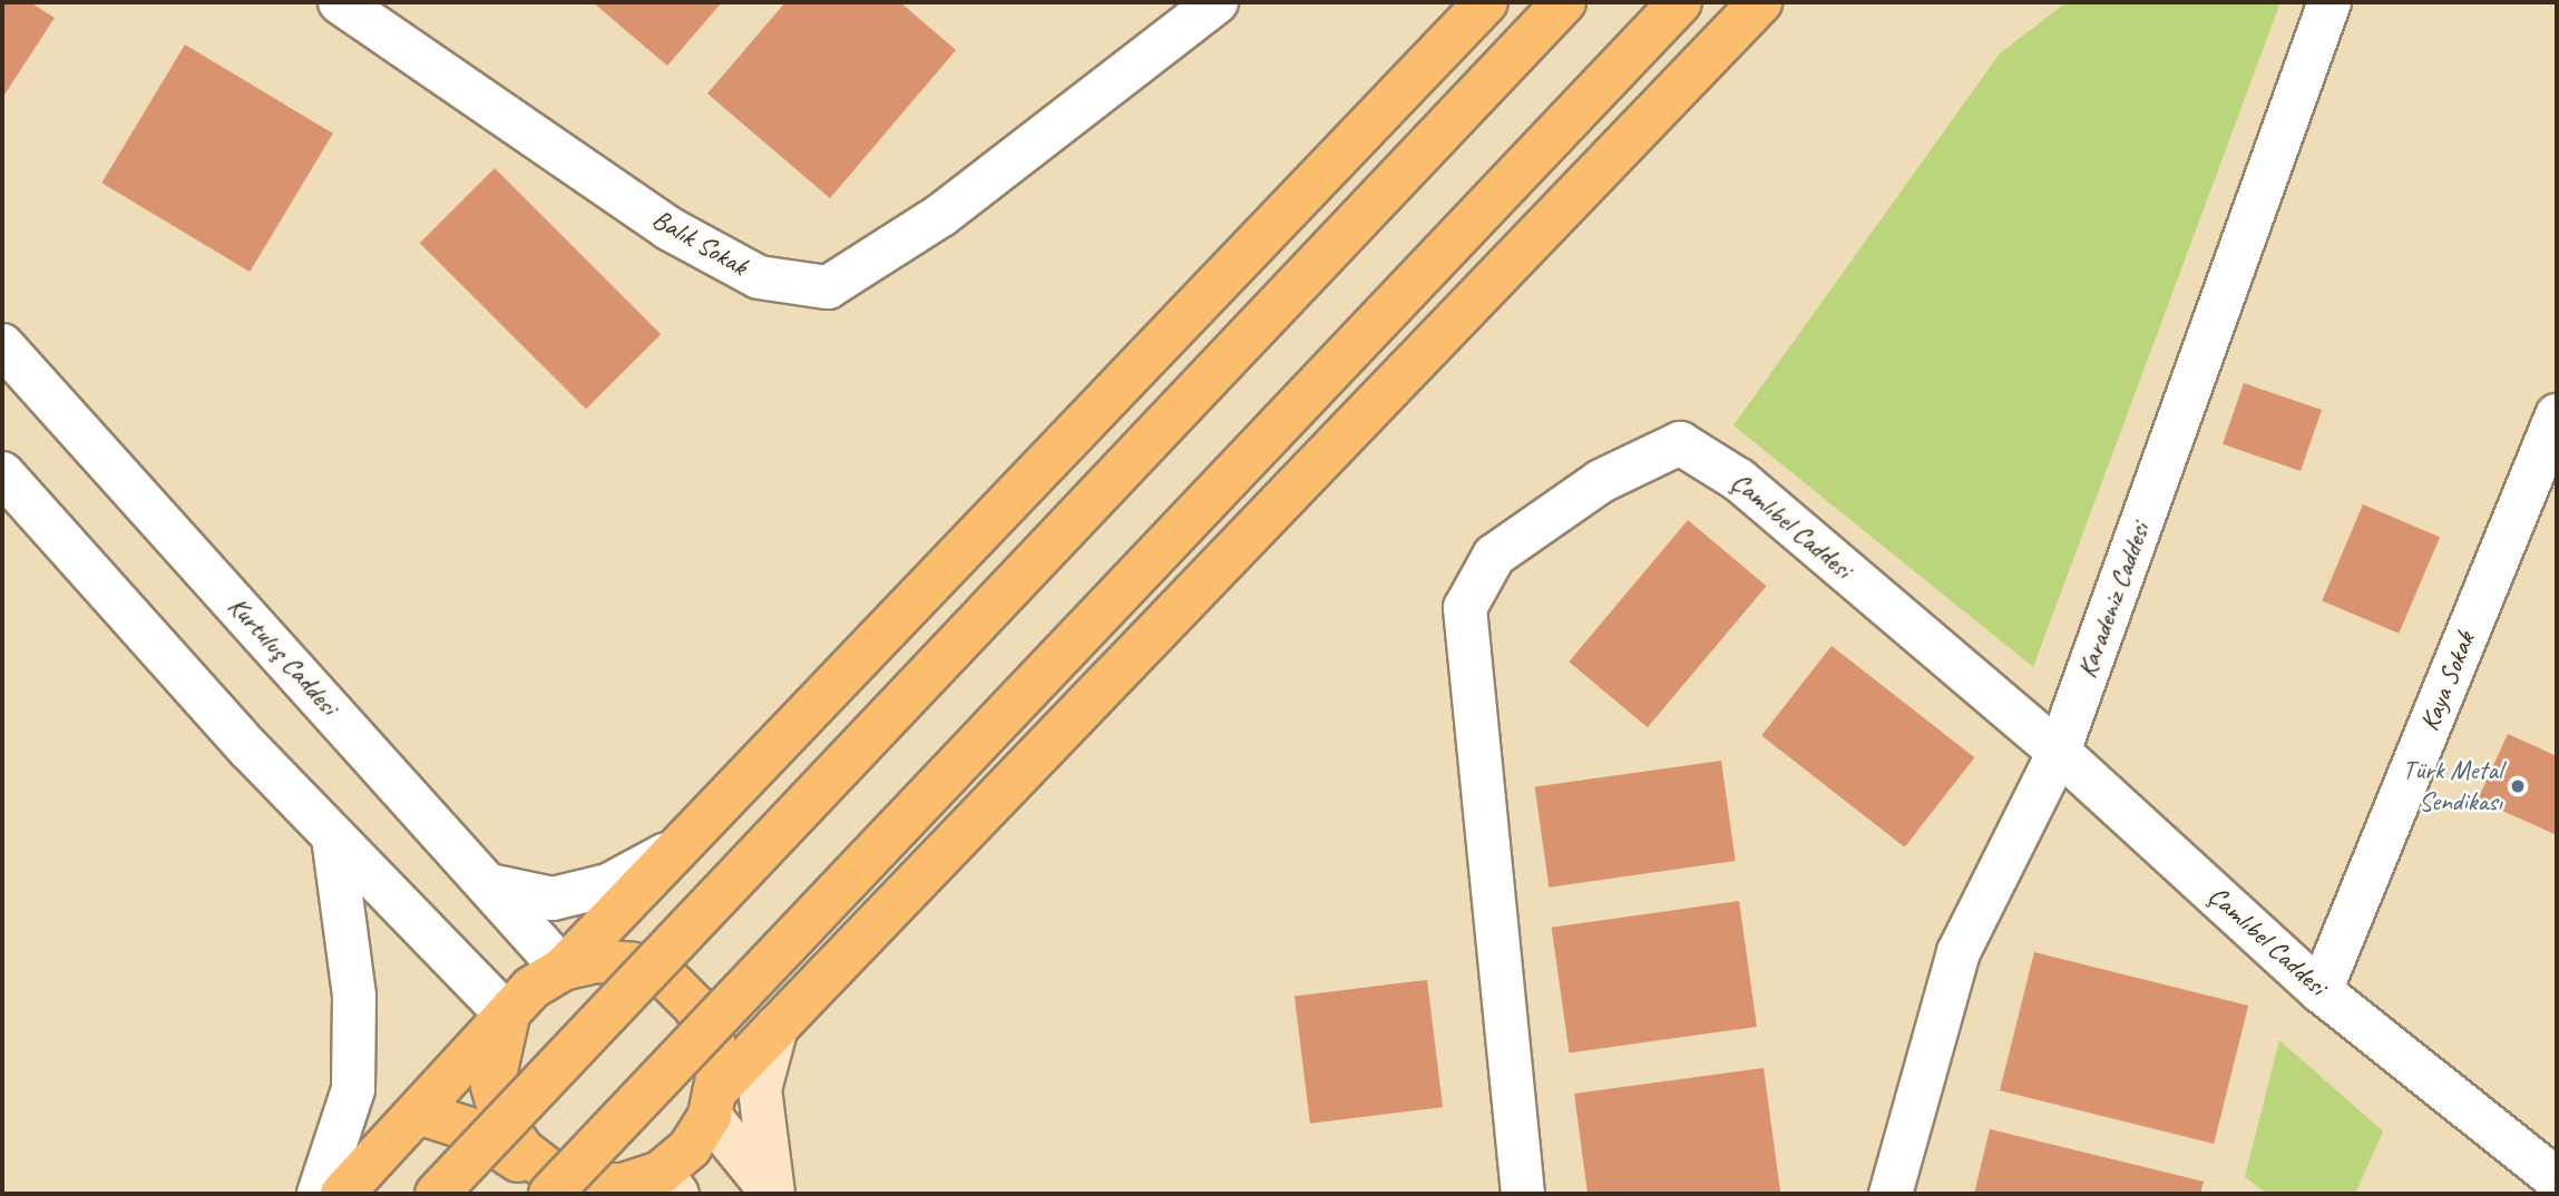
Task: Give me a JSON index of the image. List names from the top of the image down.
{
  "streets": {
    "street": [
      "Balık Sokak",
      "Çamlıbel Caddesi",
      "Karadeniz Caddesi",
      "Kurtuluş Caddesi",
      "Kaya Sokak"
    ]
  },
  "crossings": [
    ["Çamlıbel Caddesi", "Karadeniz Caddesi"],
    ["Çamlıbel Caddesi", "Kaya Sokak"]
  ],
  "places": ["Türk Metal Sendikası"]
}
